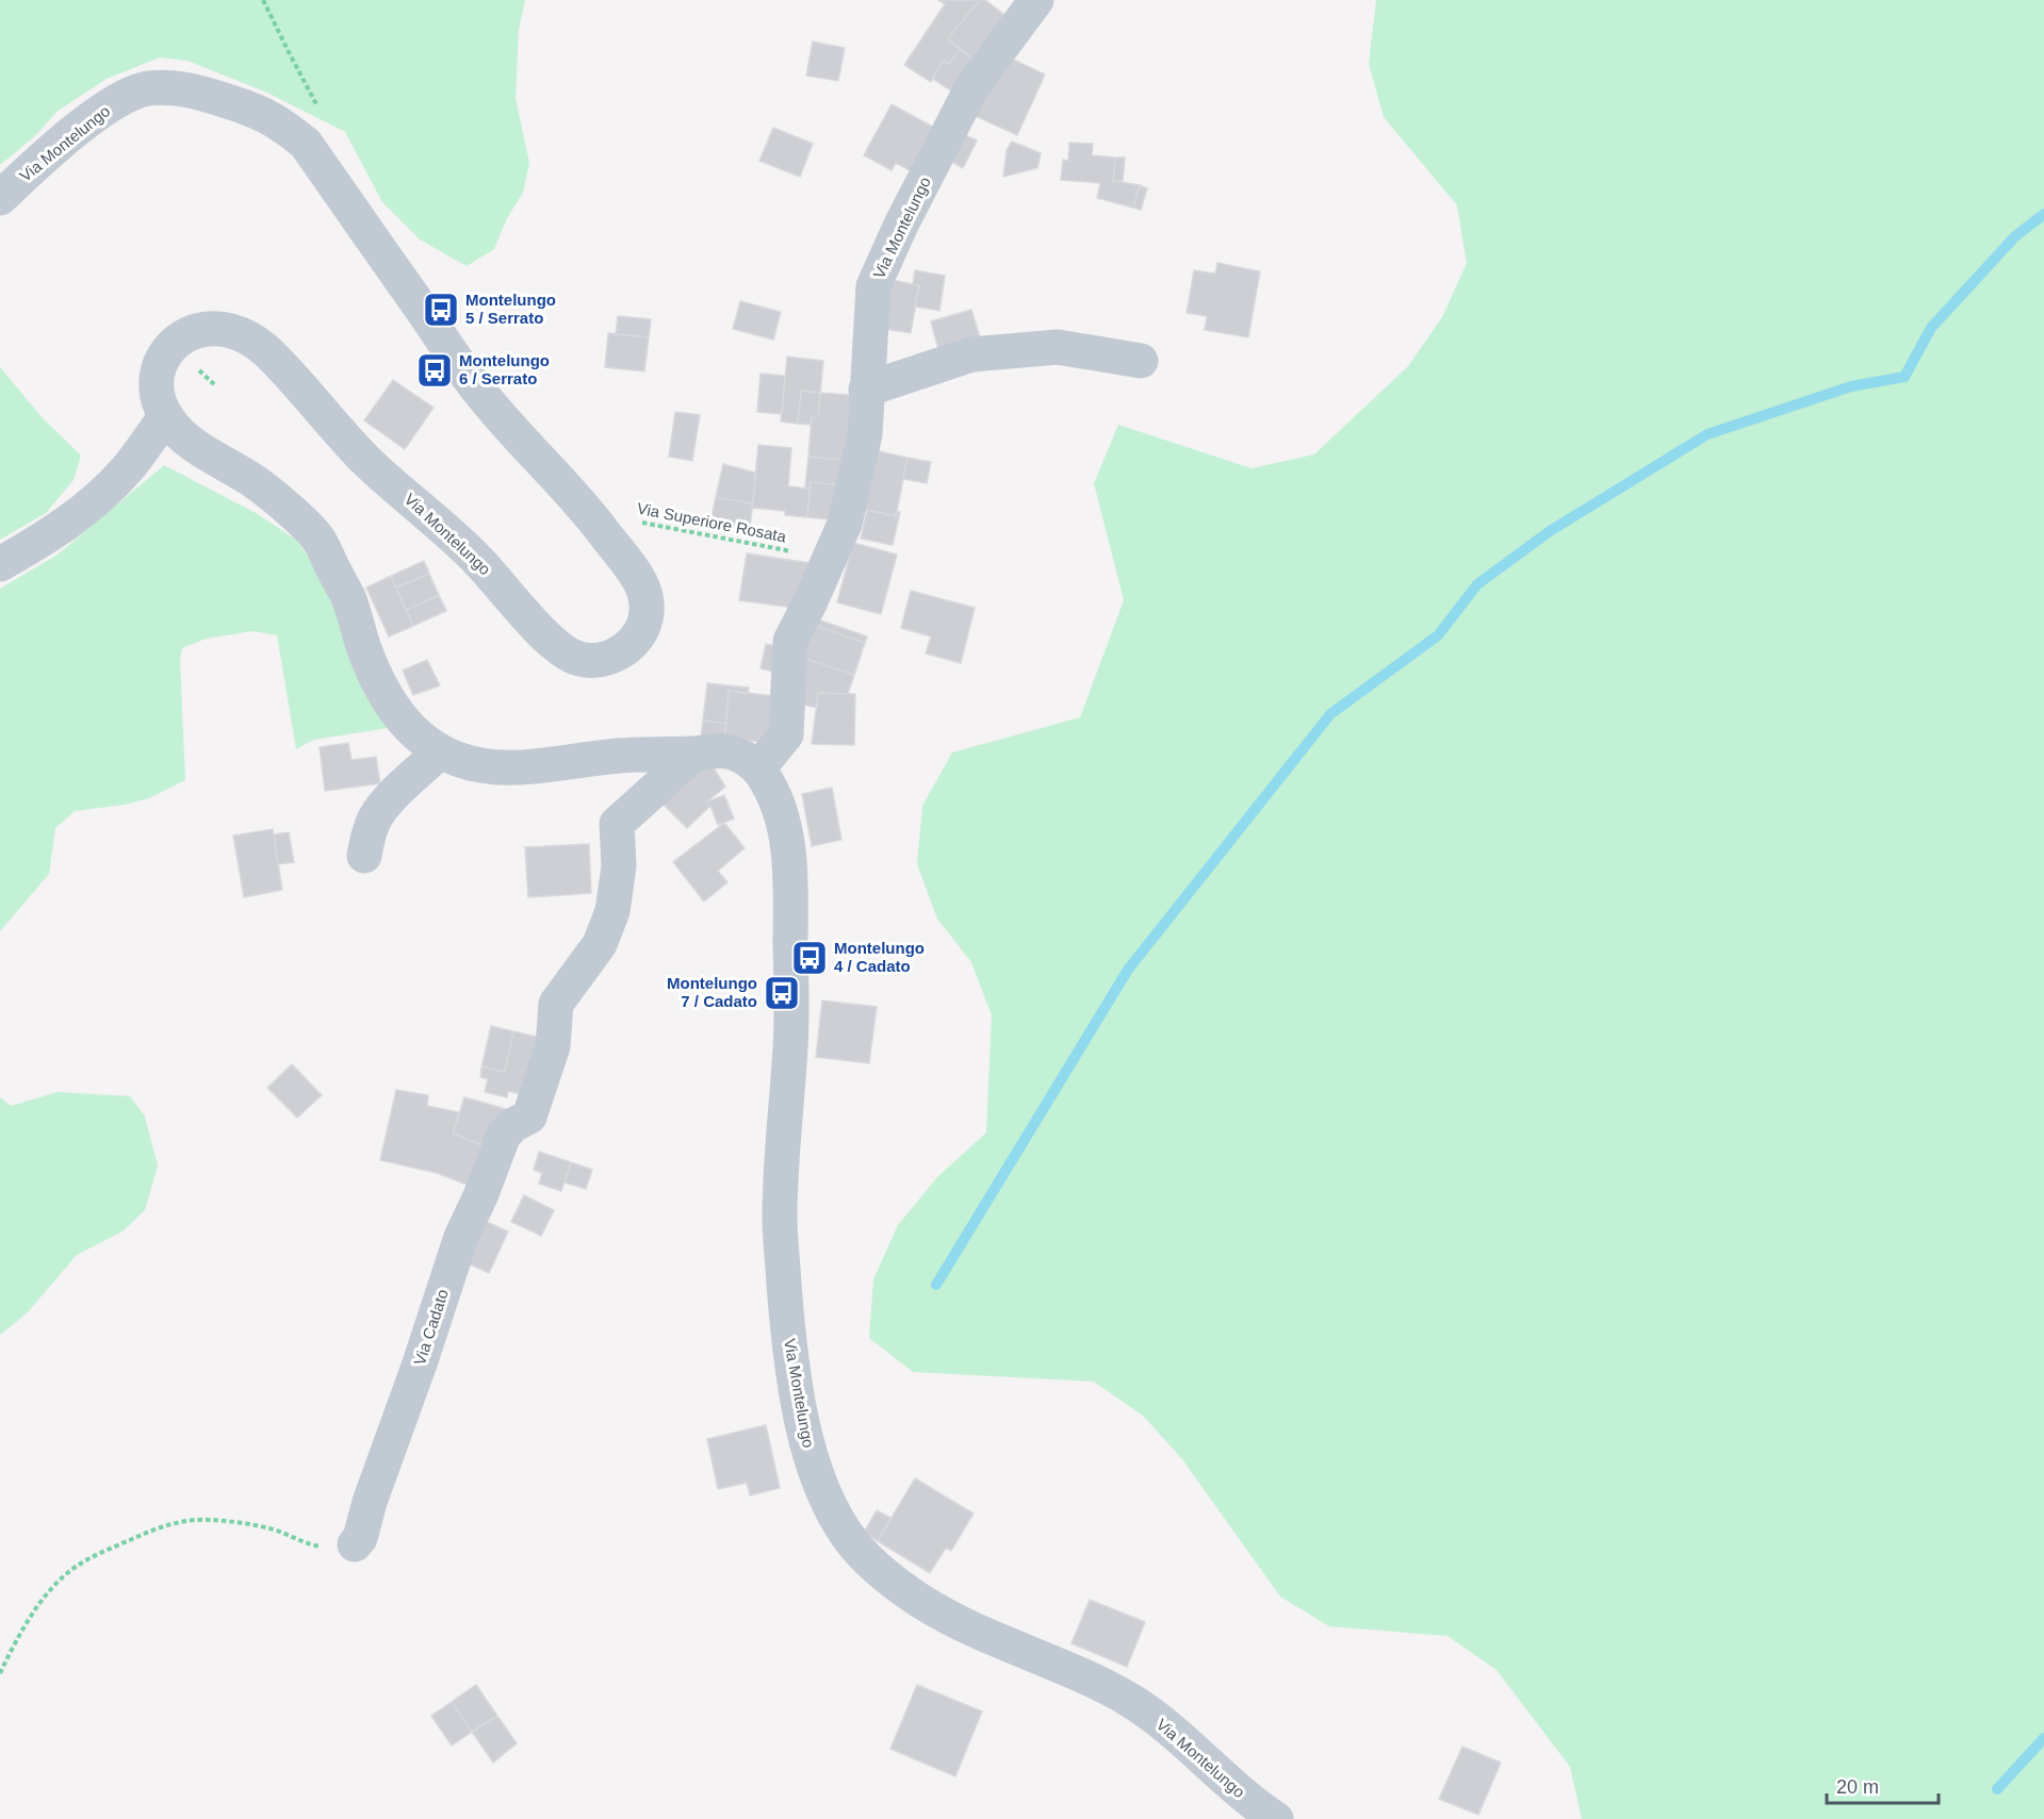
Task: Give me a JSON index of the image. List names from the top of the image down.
{
  "streets": {
    "street": ["Via Montelungo", "Via Cadato"],
    "path": ["Via Superiore Rosata"]
  },
  "crossings": [
    ["Via Montelungo", "Via Superiore Rosata"]
  ],
  "places": {
    "bus stop": [
      "Montelungo 5 / Serrato",
      "Montelungo 6 / Serrato",
      "Montelungo 4 / Cadato",
      "Montelungo 7 / Cadato"
    ]
  },
  "scale_bar": "20 m"
}
